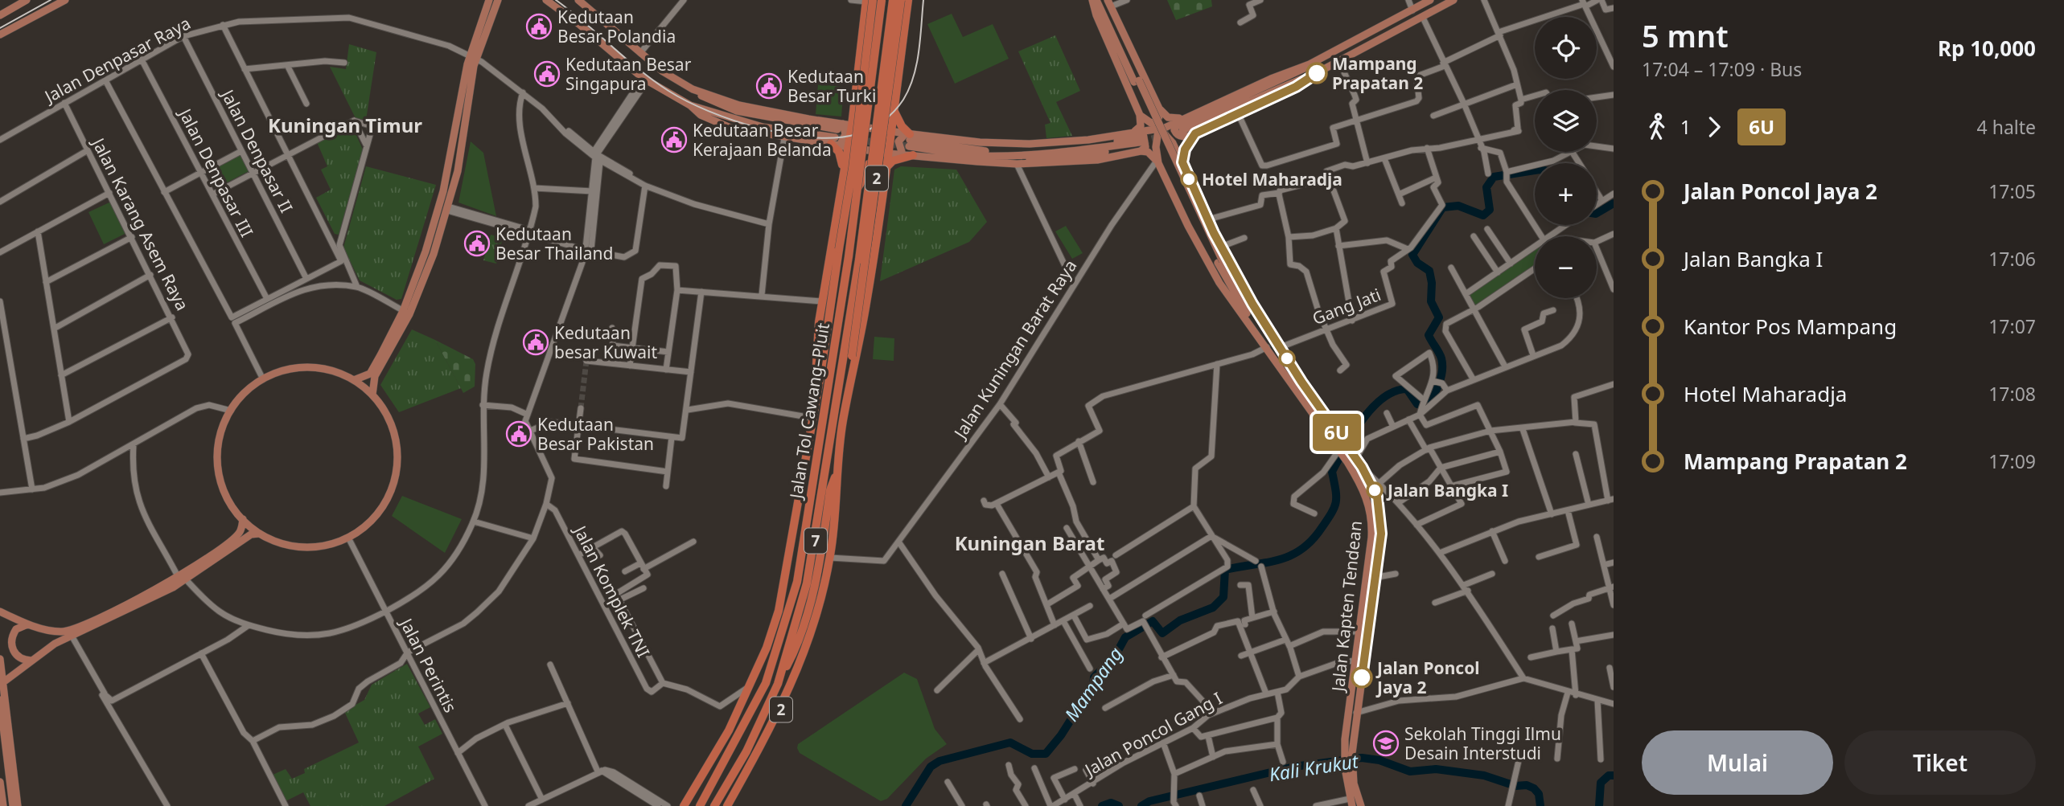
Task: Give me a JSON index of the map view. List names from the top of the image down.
{
  "streets": {
    "highway": ["2", "Jalan Tol Cawang–Pluit", "7"],
    "main road": ["Jalan Kapten Tendean"],
    "street": [
      "Jalan Denpasar Raya",
      "Jalan Denpasar II",
      "Jalan Denpasar III",
      "Jalan Karang Asem Raya",
      "Gang Jati",
      "Jalan Kuningan Barat Raya",
      "Jalan Komplek TNI",
      "Jalan Perintis",
      "Jalan Poncol Gang I"
    ]
  },
  "crossings": [
    ["Jalan Denpasar Raya", "Jalan Denpasar II"],
    ["Jalan Denpasar Raya", "Jalan Denpasar III"],
    ["Jalan Denpasar Raya", "Jalan Karang Asem Raya"],
    ["2", "Jalan Kuningan Barat Raya"],
    ["Gang Jati", "Jalan Kapten Tendean"],
    ["Jalan Kuningan Barat Raya", "Jalan Kapten Tendean"],
    ["Jalan Kapten Tendean", "Jalan Poncol Gang I"]
  ],
  "districts": ["Kuningan Timur", "Kuningan Barat"],
  "water": ["Mampang", "Kali Krukut"],
  "places": {
    "public building": [
      "Kedutaan Besar Polandia",
      "Kedutaan Besar Singapura",
      "Kedutaan Besar Turki",
      "Kedutaan Besar Kerajaan Belanda",
      "Kedutaan Besar Thailand",
      "Kedutaan besar Kuwait",
      "Kedutaan Besar Pakistan"
    ],
    "other": [
      "Mampang Prapatan 2",
      "Hotel Maharadja",
      "Jalan Bangka I",
      "Jalan Poncol Jaya 2"
    ],
    "school or university": ["Sekolah Tinggi Ilmu Desain Interstudi"]
  },
  "lines": ["bus line 6U"],
  "page": {
    "on_map": "6U",
    "heading": ["5 mnt", "17:04 – 17:09 · Bus", "Rp 10,000"],
    "map_buttons": ["+", "−"],
    "legs": ["1", "6U", "4 halte"],
    "list": [
      {
        "name": "Jalan Poncol Jaya 2",
        "value": "17:05"
      },
      {
        "name": "Jalan Bangka I",
        "value": "17:06"
      },
      {
        "name": "Kantor Pos Mampang",
        "value": "17:07"
      },
      {
        "name": "Hotel Maharadja",
        "value": "17:08"
      },
      {
        "name": "Mampang Prapatan 2",
        "value": "17:09"
      }
    ],
    "buttons": ["Mulai", "Tiket"]
  }
}
